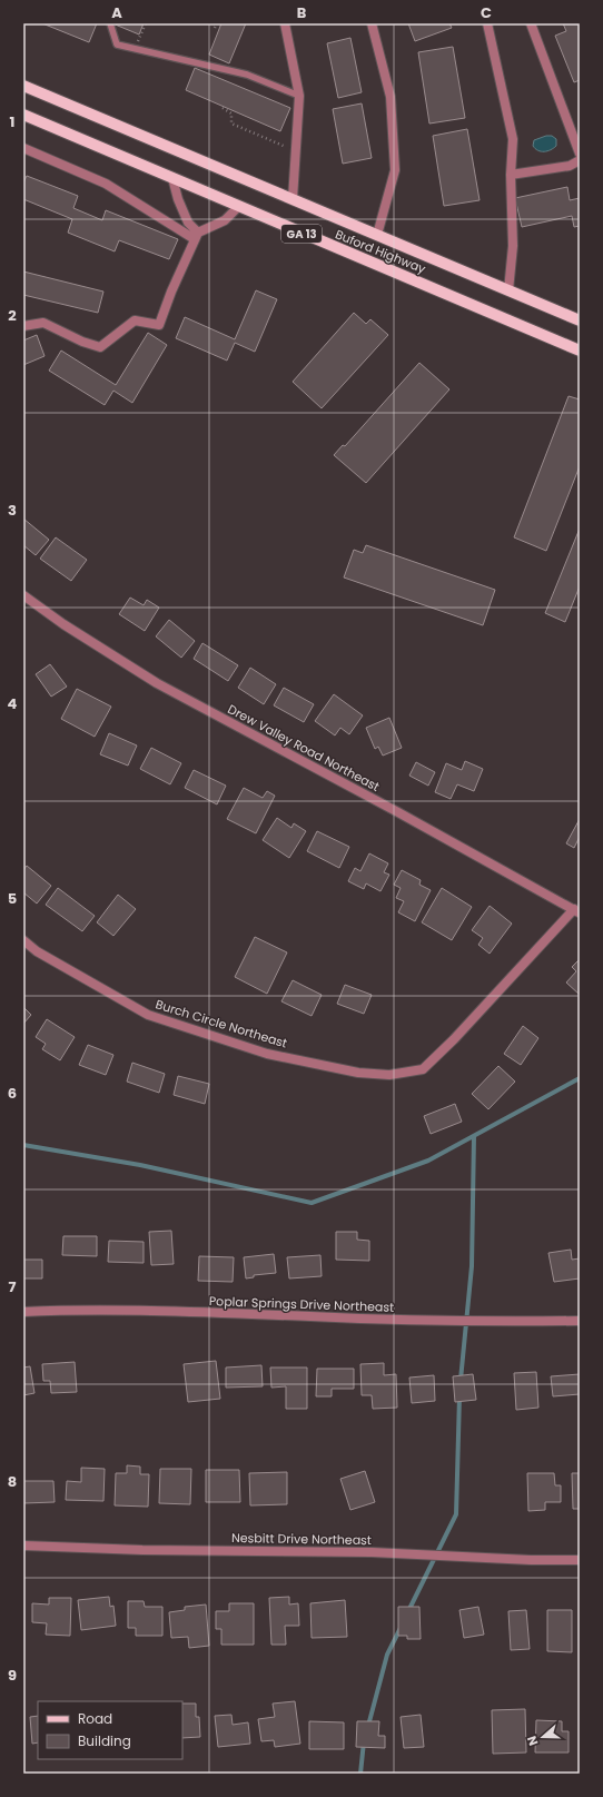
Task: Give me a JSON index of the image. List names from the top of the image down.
{
  "streets": {
    "main road": ["GA 13", "Buford Highway"],
    "street": [
      "Drew Valley Road Northeast",
      "Burch Circle Northeast",
      "Poplar Springs Drive Northeast",
      "Nesbitt Drive Northeast"
    ]
  },
  "crossings": [
    ["Drew Valley Road Northeast", "Burch Circle Northeast"]
  ],
  "legend": ["Road", "Building"],
  "north": "left",
  "grid": {
    "columns": ["A", "B", "C"],
    "rows": [
      "1",
      "2",
      "3",
      "4",
      "5",
      "6",
      "7",
      "8",
      "9"
    ]
  }
}
